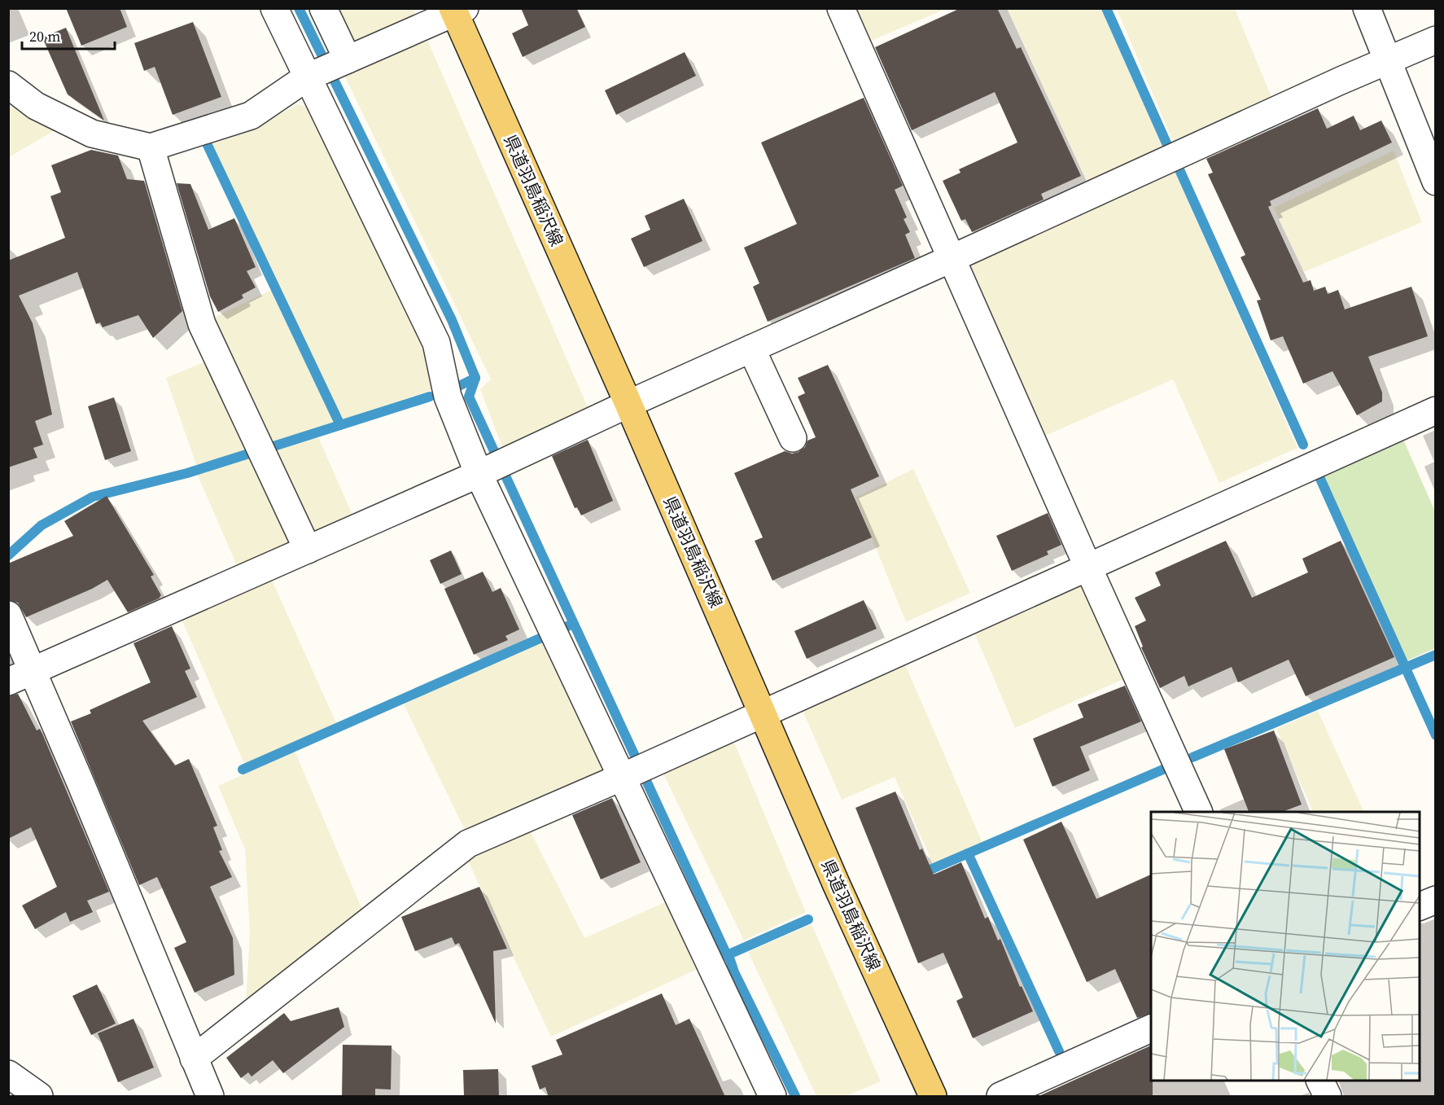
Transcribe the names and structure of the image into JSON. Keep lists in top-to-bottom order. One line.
{"streets":{"main road":["県道羽島稲沢線"]},"scale_bar":"20 m"}
